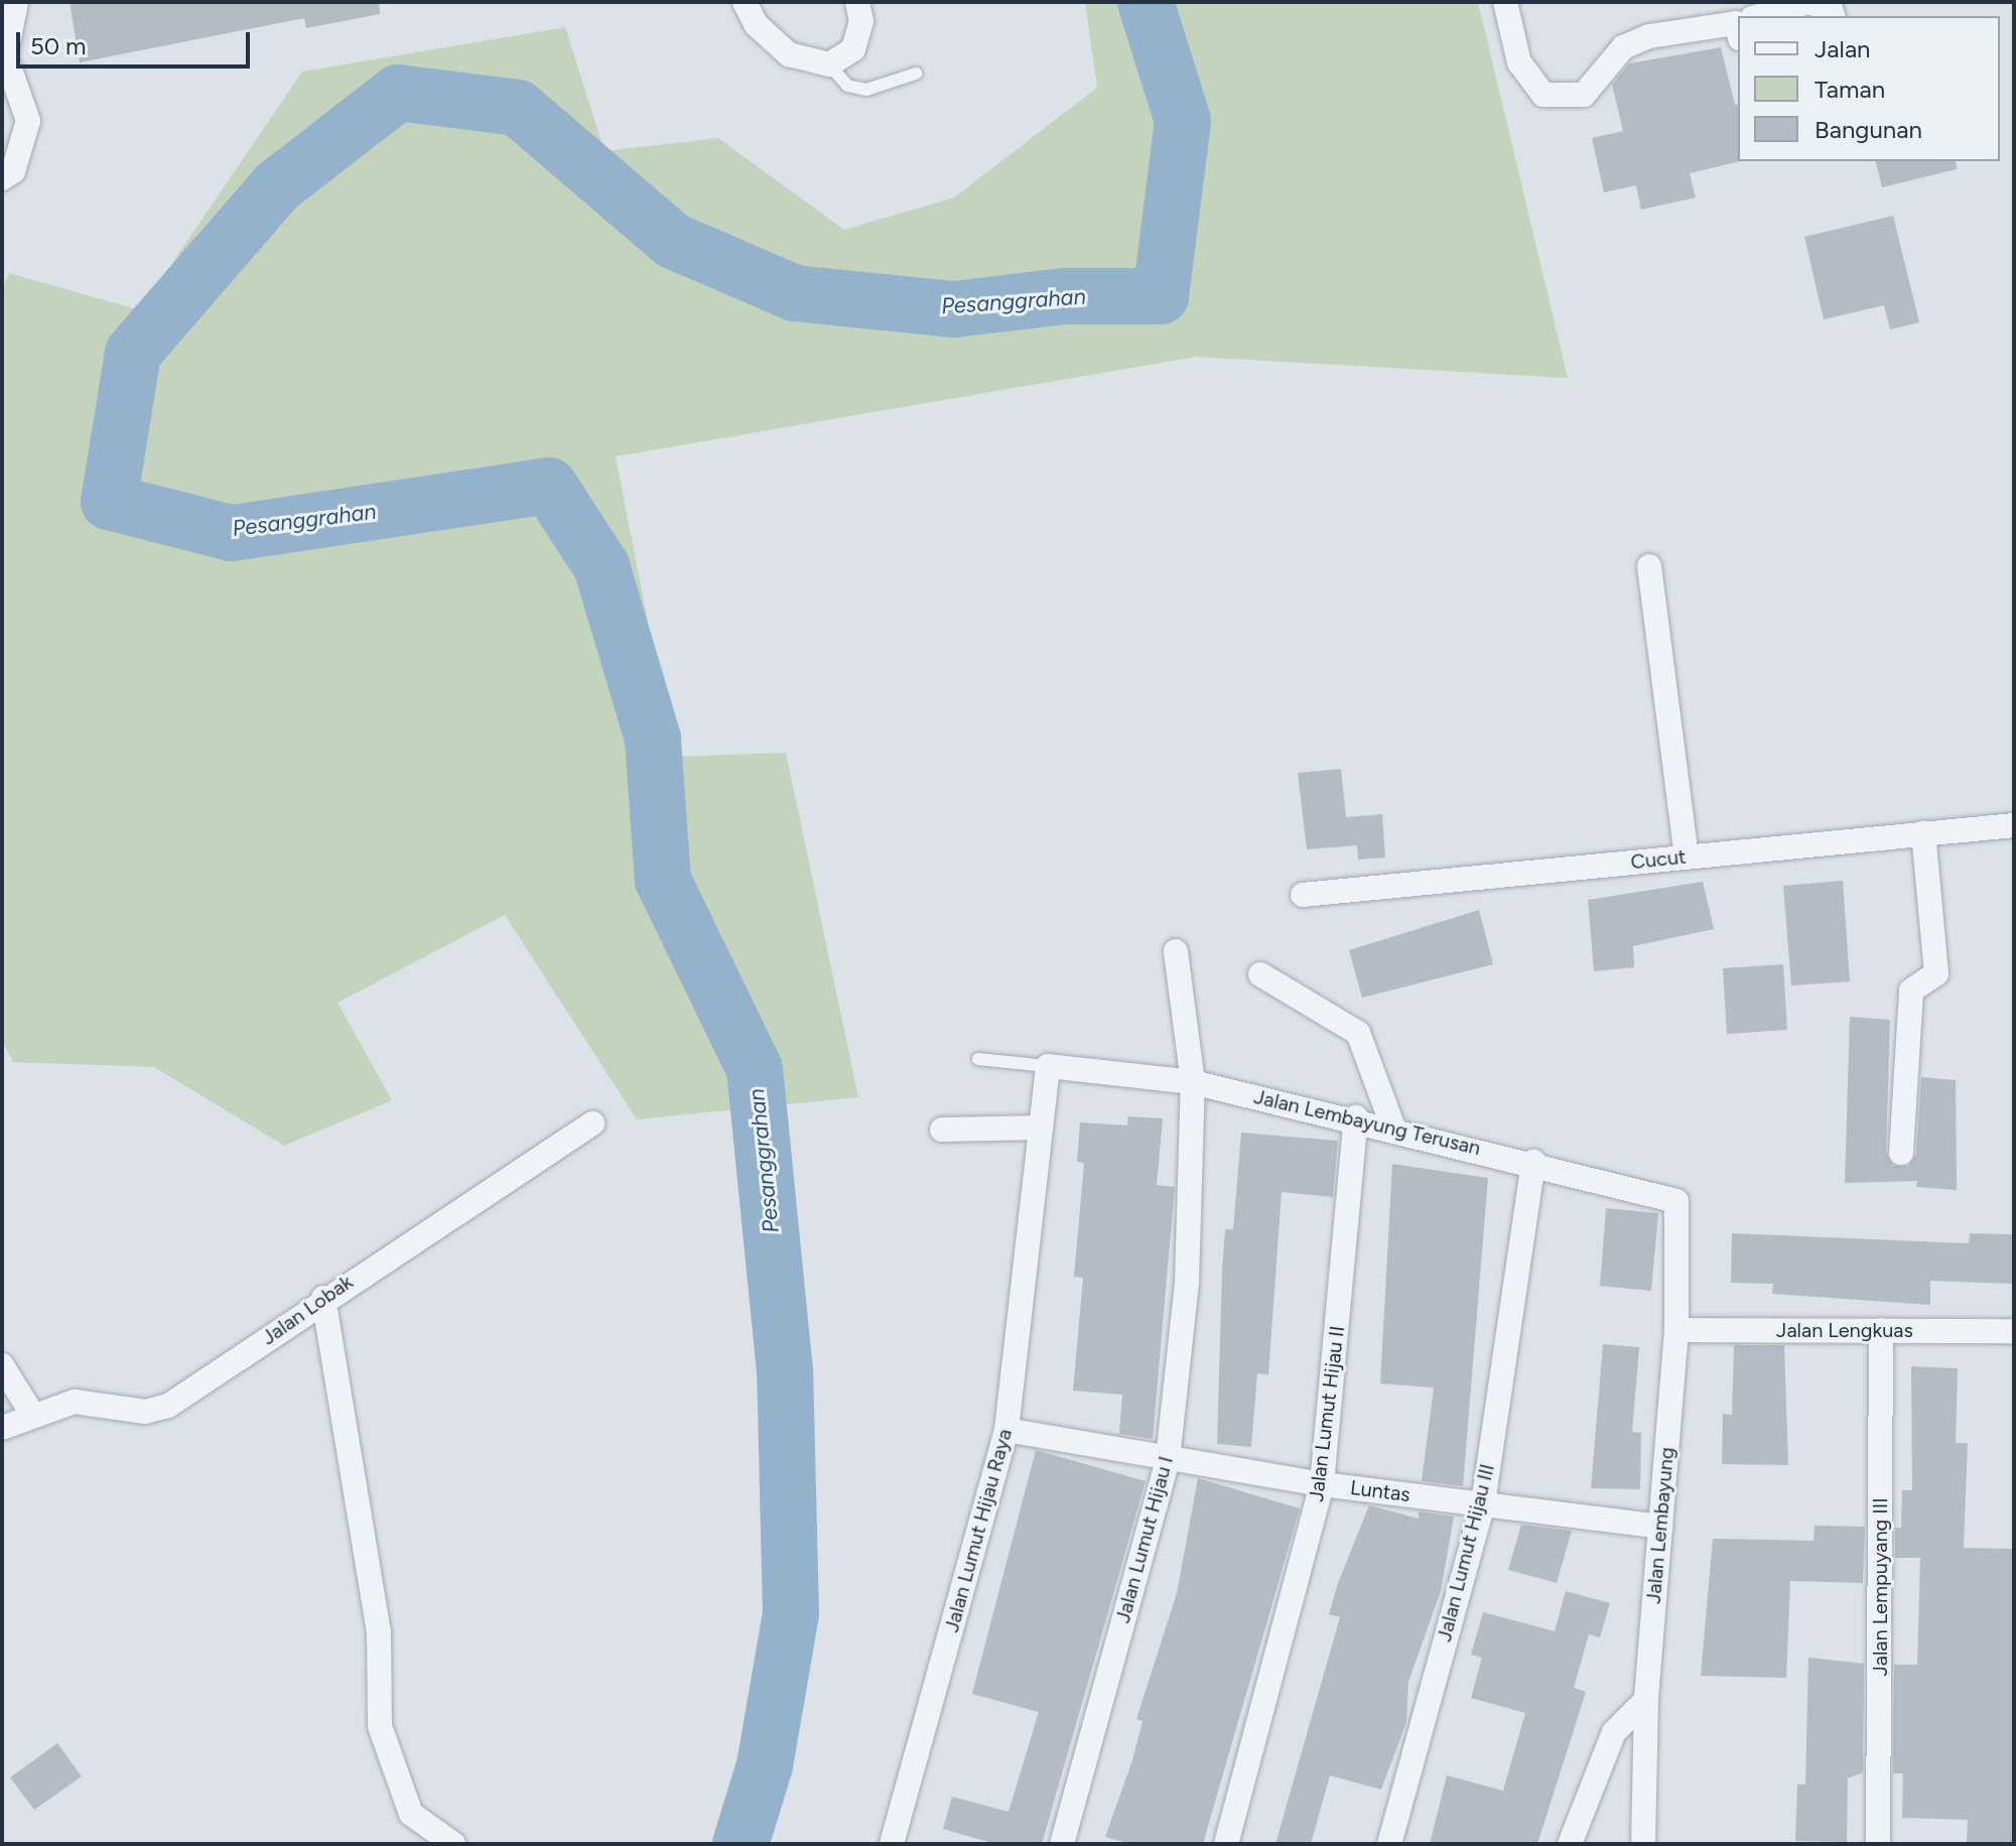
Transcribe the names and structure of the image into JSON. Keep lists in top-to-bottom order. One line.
{"streets":{"street":["Cucut","Jalan Lembayung Terusan","Jalan Lobak","Jalan Lengkuas","Jalan Lumut Hijau II","Luntas","Jalan Lembayung","Jalan Lumut Hijau Raya","Jalan Lumut Hijau I","Jalan Lumut Hijau III","Jalan Lempuyang III"]},"crossings":[["Jalan Lembayung Terusan","Jalan Lumut Hijau II"],["Jalan Lembayung Terusan","Jalan Lembayung"],["Jalan Lembayung Terusan","Jalan Lumut Hijau Raya"],["Jalan Lembayung Terusan","Jalan Lumut Hijau I"],["Jalan Lembayung Terusan","Jalan Lumut Hijau III"],["Jalan Lengkuas","Jalan Lembayung"],["Jalan Lengkuas","Jalan Lempuyang III"],["Jalan Lumut Hijau II","Luntas"],["Luntas","Jalan Lembayung"],["Luntas","Jalan Lumut Hijau Raya"],["Luntas","Jalan Lumut Hijau I"],["Luntas","Jalan Lumut Hijau III"]],"water":["Pesanggrahan"],"legend":["Jalan","Taman","Bangunan"],"scale_bar":"50 m"}
